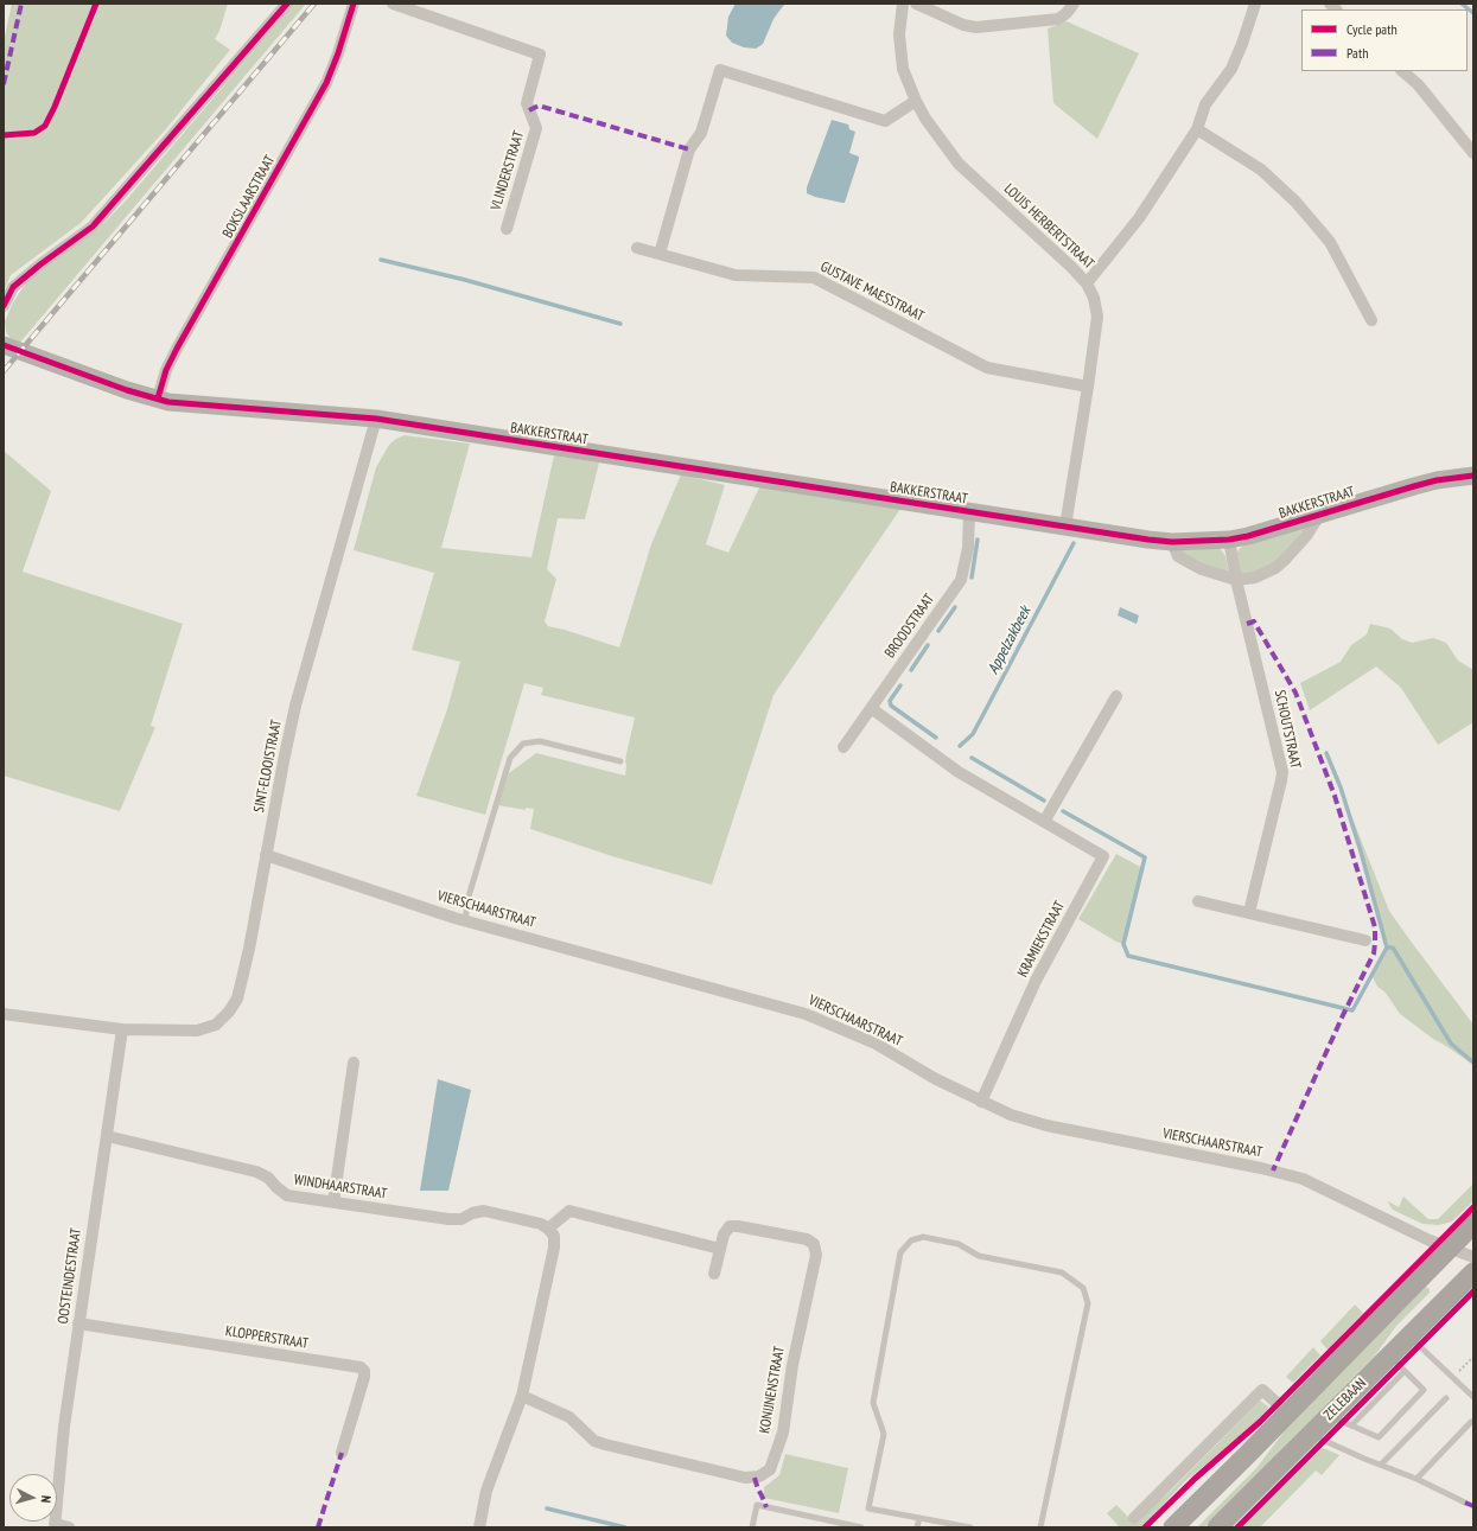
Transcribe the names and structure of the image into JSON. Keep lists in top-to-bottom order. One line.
{"streets":{"main road":["ZELEBAAN"],"street":["VLINDERSTRAAT","BOKSLAARSTRAAT","LOUIS HERBERTSTRAAT","GUSTAVE MAESSTRAAT","BAKKERSTRAAT","BROODSTRAAT","SCHOUTSTRAAT","SINT-ELOOISTRAAT","VIERSCHAARSTRAAT","KRAMIEKSTRAAT","WINDHAARSTRAAT","OOSTEINDESTRAAT","KLOPPERSTRAAT","KONIJNENSTRAAT"]},"crossings":[["LOUIS HERBERTSTRAAT","GUSTAVE MAESSTRAAT"],["LOUIS HERBERTSTRAAT","BAKKERSTRAAT"],["BAKKERSTRAAT","BROODSTRAAT"],["BAKKERSTRAAT","SCHOUTSTRAAT"],["BAKKERSTRAAT","SINT-ELOOISTRAAT"],["BROODSTRAAT","KRAMIEKSTRAAT"],["SINT-ELOOISTRAAT","VIERSCHAARSTRAAT"],["SINT-ELOOISTRAAT","OOSTEINDESTRAAT"],["VIERSCHAARSTRAAT","KRAMIEKSTRAAT"],["WINDHAARSTRAAT","OOSTEINDESTRAAT"],["OOSTEINDESTRAAT","KLOPPERSTRAAT"]],"water":["Appelzakbeek"],"legend":["Cycle path","Path"],"north":"right"}
